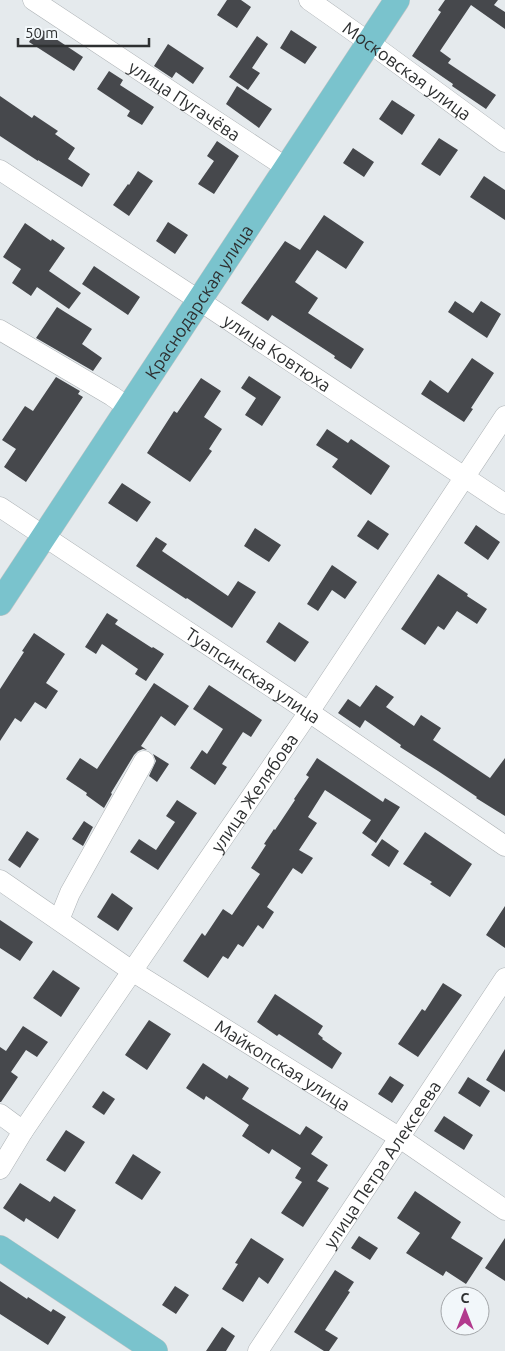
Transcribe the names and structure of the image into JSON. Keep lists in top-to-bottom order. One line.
{"streets":{"main road":["Краснодарская улица"],"street":["Московская улица","улица Пугачёва","улица Ковтюха","Туапсинская улица","улица Желябова","Майкопская улица","улица Петра Алексеева"]},"crossings":[["Московская улица","Краснодарская улица"],["улица Пугачёва","Краснодарская улица"],["Краснодарская улица","улица Ковтюха"],["Краснодарская улица","Туапсинская улица"],["улица Ковтюха","улица Желябова"],["Туапсинская улица","улица Желябова"],["улица Желябова","Майкопская улица"],["Майкопская улица","улица Петра Алексеева"]],"scale_bar":"50 m","north":"top"}
